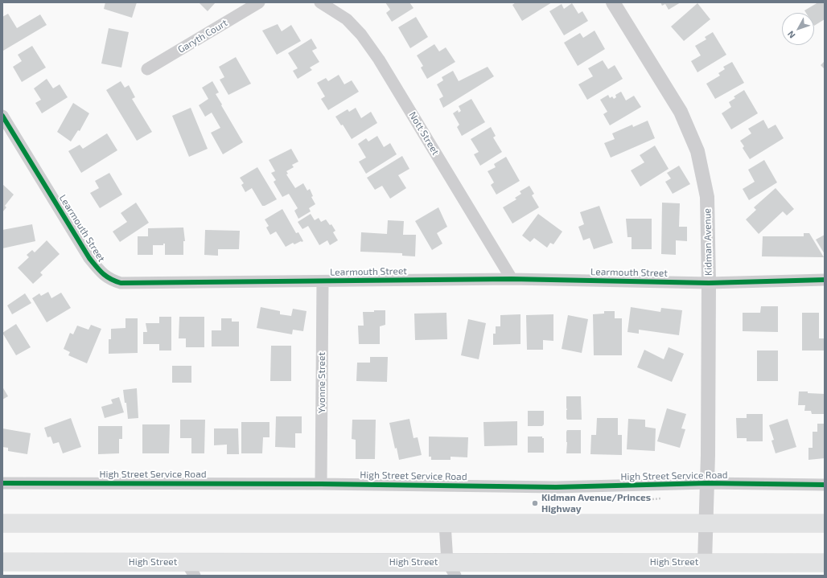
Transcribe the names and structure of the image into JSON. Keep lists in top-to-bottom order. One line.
{"streets":{"highway":["High Street"],"street":["Garyth Court","Nott Street","Learmouth Street","Kidman Avenue","Yvonne Street","High Street Service Road"]},"crossings":[["Nott Street","Learmouth Street"],["Learmouth Street","Kidman Avenue"],["Learmouth Street","Yvonne Street"],["Kidman Avenue","High Street Service Road"],["Kidman Avenue","High Street"],["Yvonne Street","High Street Service Road"]],"places":["Kidman Avenue/Princes Highway"],"north":"bottom left"}
